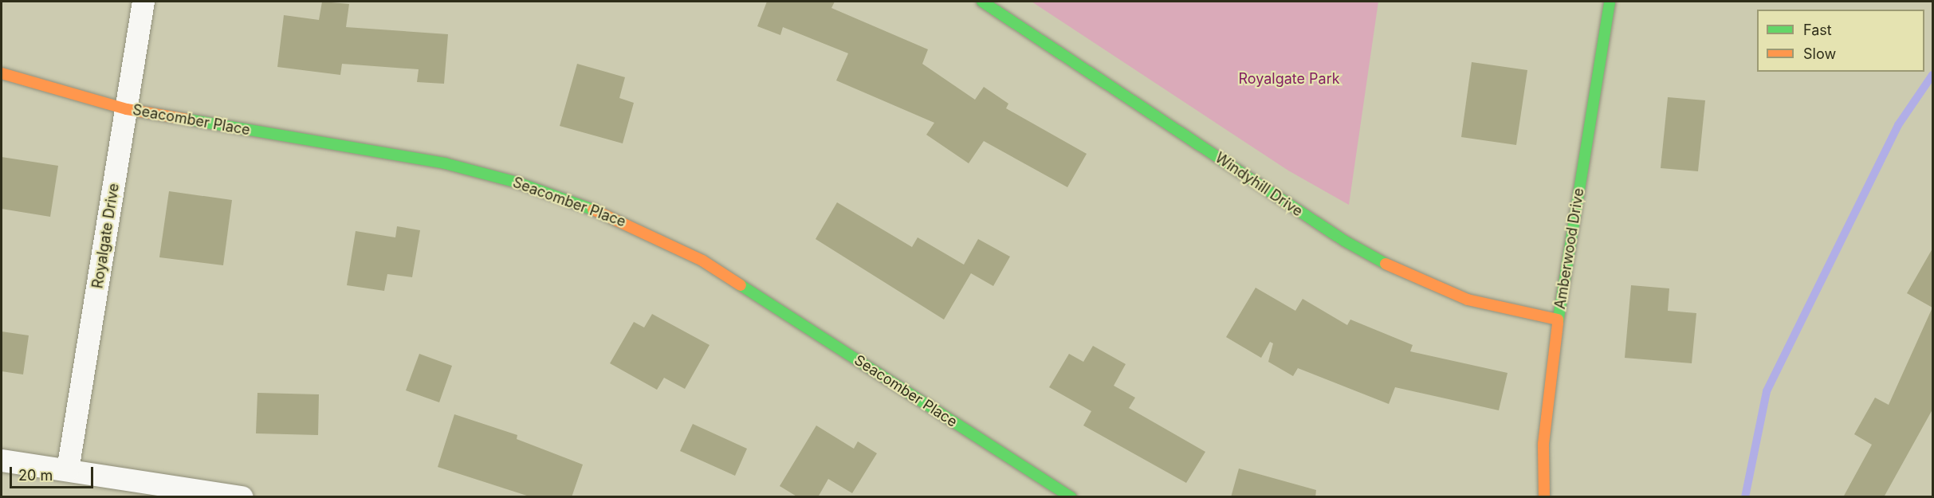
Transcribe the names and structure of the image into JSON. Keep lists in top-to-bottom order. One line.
{"streets":{"street":["Seacomber Place","Windyhill Drive","Royalgate Drive","Amberwood Drive"]},"crossings":[["Seacomber Place","Royalgate Drive"],["Windyhill Drive","Amberwood Drive"]],"parks":["Royalgate Park"],"legend":["Fast","Slow"],"scale_bar":"20 m"}
